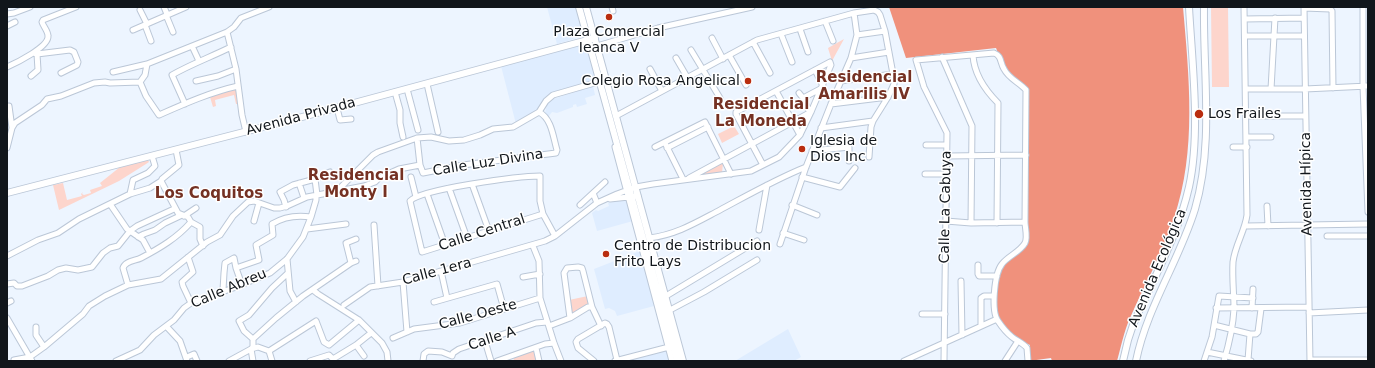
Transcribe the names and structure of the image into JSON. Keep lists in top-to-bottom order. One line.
{"streets":{"main road":["Avenida Privada","Avenida Ecológica"],"street":["Calle Luz Divina","Avenida Hípica","Calle La Cabuya","Calle Central","Calle 1era","Calle Abreu","Calle Oeste","Calle A"]},"districts":["Residencial Amarilis IV","Residencial La Moneda","Residencial Monty I","Los Coquitos"],"places":["Plaza Comercial Ieanca V","Colegio Rosa Angelical","Los Frailes","Iglesia de Dios Inc","Centro de Distribucion Frito Lays"]}
